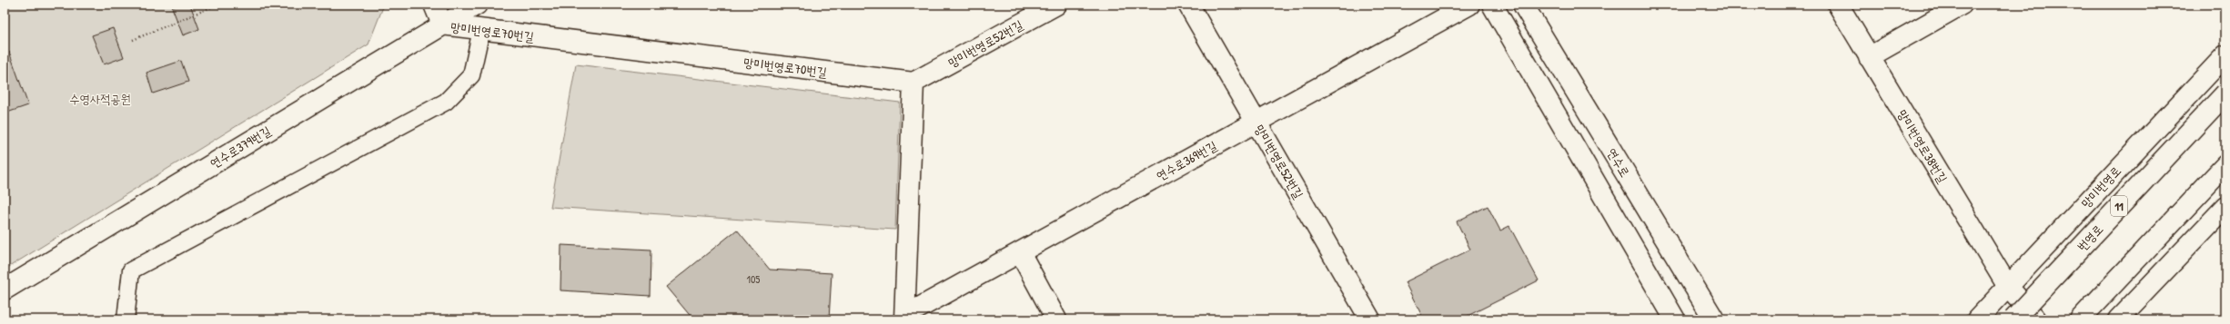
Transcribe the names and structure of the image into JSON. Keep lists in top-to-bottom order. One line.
{"streets":{"main road":["망미번영로70번길","망미번영로52번길","망미번영로38번길","연수로379번길","연수로369번길","연수로","망미번영로","11","번영로"]},"crossings":[["망미번영로70번길","망미번영로52번길"],["망미번영로70번길","연수로379번길"],["망미번영로52번길","연수로369번길"],["망미번영로38번길","망미번영로"]],"parks":["수영사적공원"],"house_numbers":["105"]}
